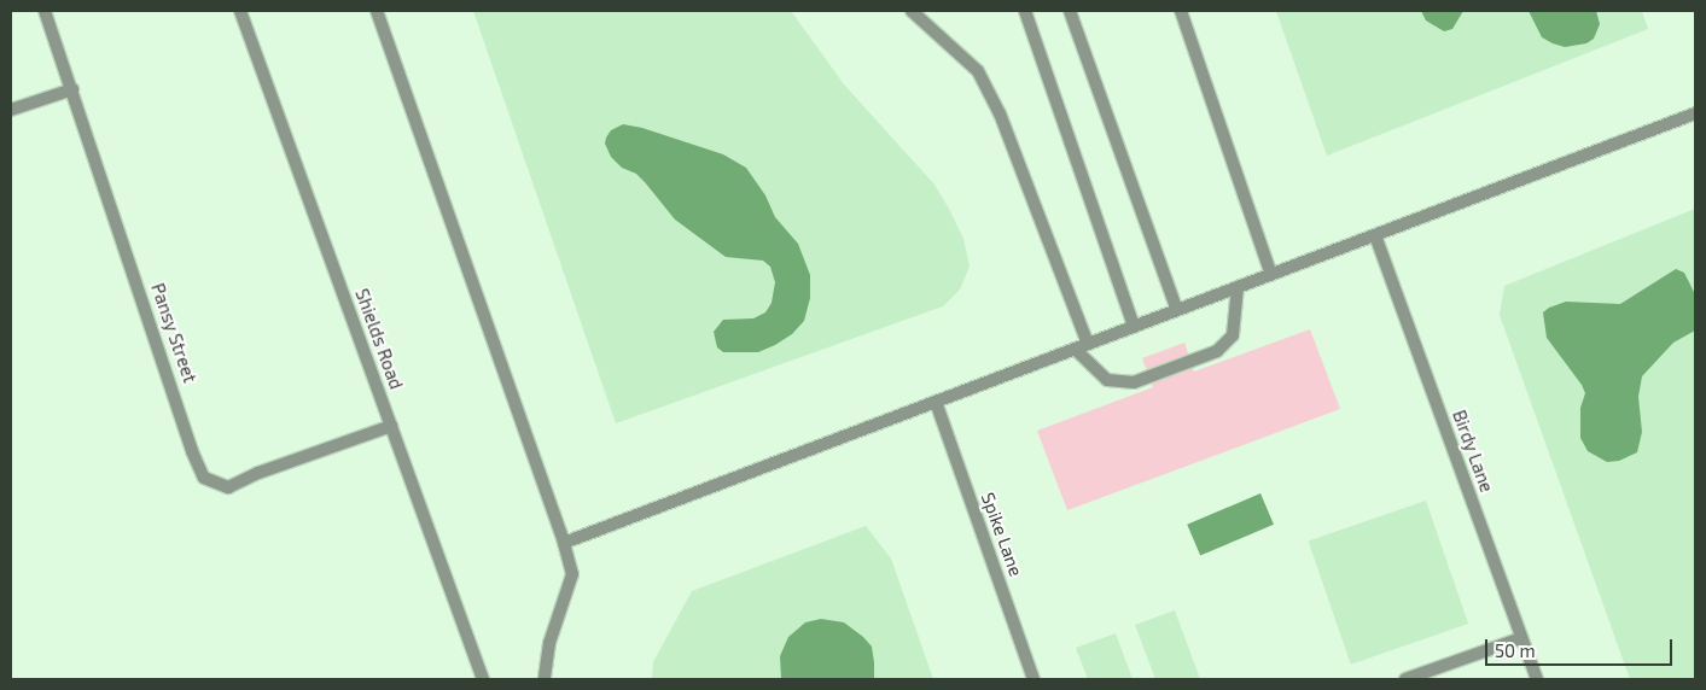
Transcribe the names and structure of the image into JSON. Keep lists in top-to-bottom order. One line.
{"streets":{"street":["Pansy Street","Shields Road","Birdy Lane","Spike Lane"]},"crossings":[["Pansy Street","Shields Road"]],"scale_bar":"50 m"}
